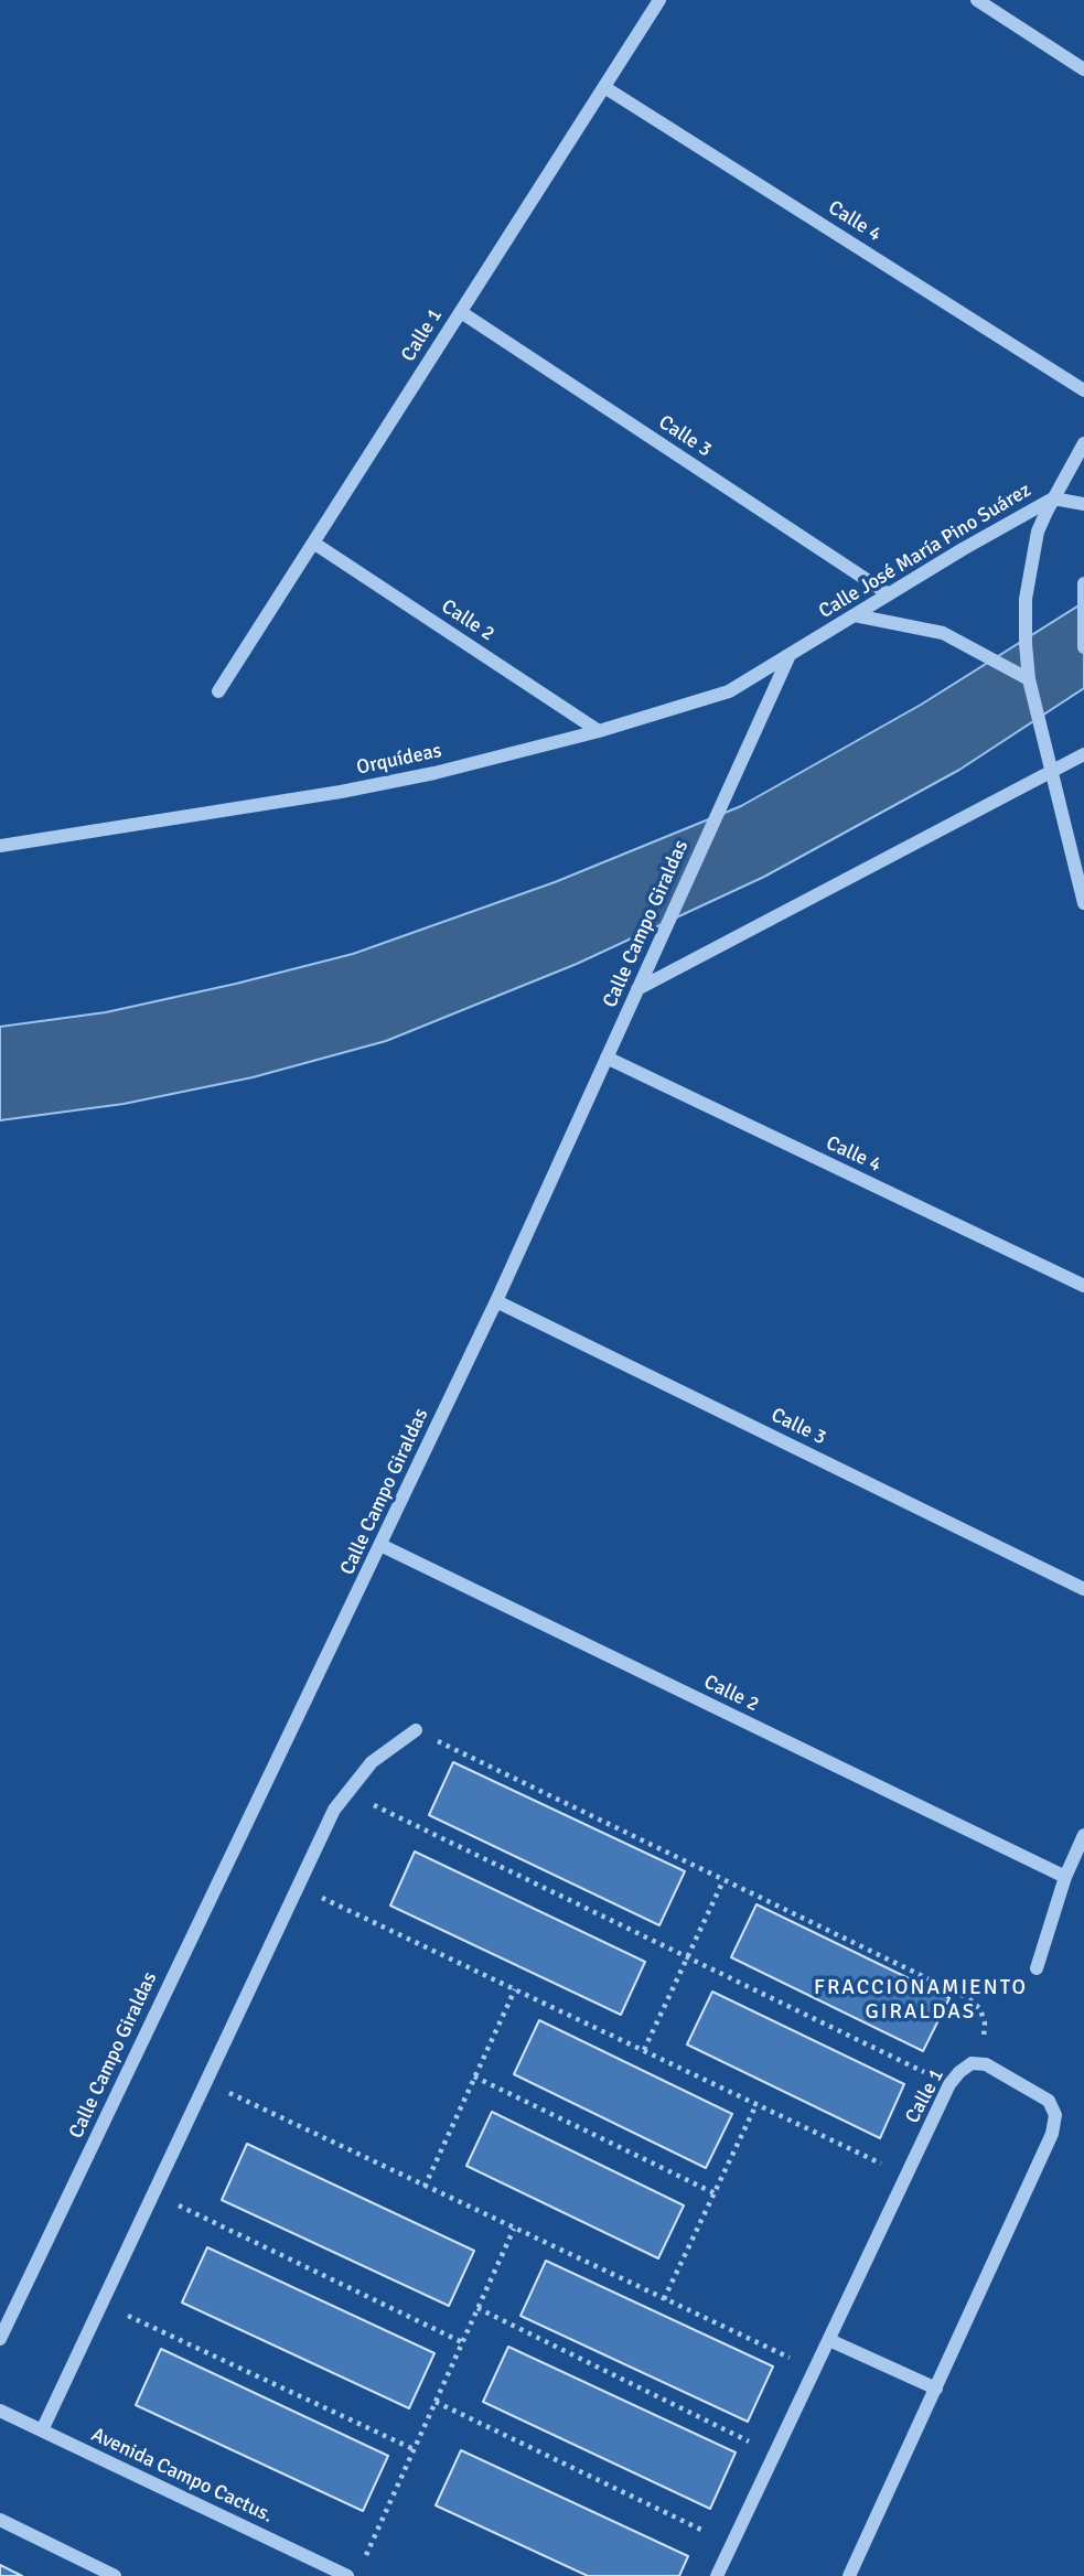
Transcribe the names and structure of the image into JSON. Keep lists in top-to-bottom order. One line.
{"streets":{"street":["Calle 4","Calle 1","Calle 3","Calle José María Pino Suárez","Calle 2","Orquídeas","Calle Campo Giraldas","Avenida Campo Cactus."]},"crossings":[["Calle 4","Calle 1"],["Calle 4","Calle Campo Giraldas"],["Calle 1","Calle 3"],["Calle 1","Calle 2"],["Calle 3","Calle José María Pino Suárez"],["Calle 3","Calle Campo Giraldas"],["Calle José María Pino Suárez","Orquídeas"],["Calle José María Pino Suárez","Calle Campo Giraldas"],["Calle 2","Orquídeas"],["Calle 2","Calle Campo Giraldas"],["Orquídeas","Calle Campo Giraldas"]],"districts":["FRACCIONAMIENTO GIRALDAS"]}
